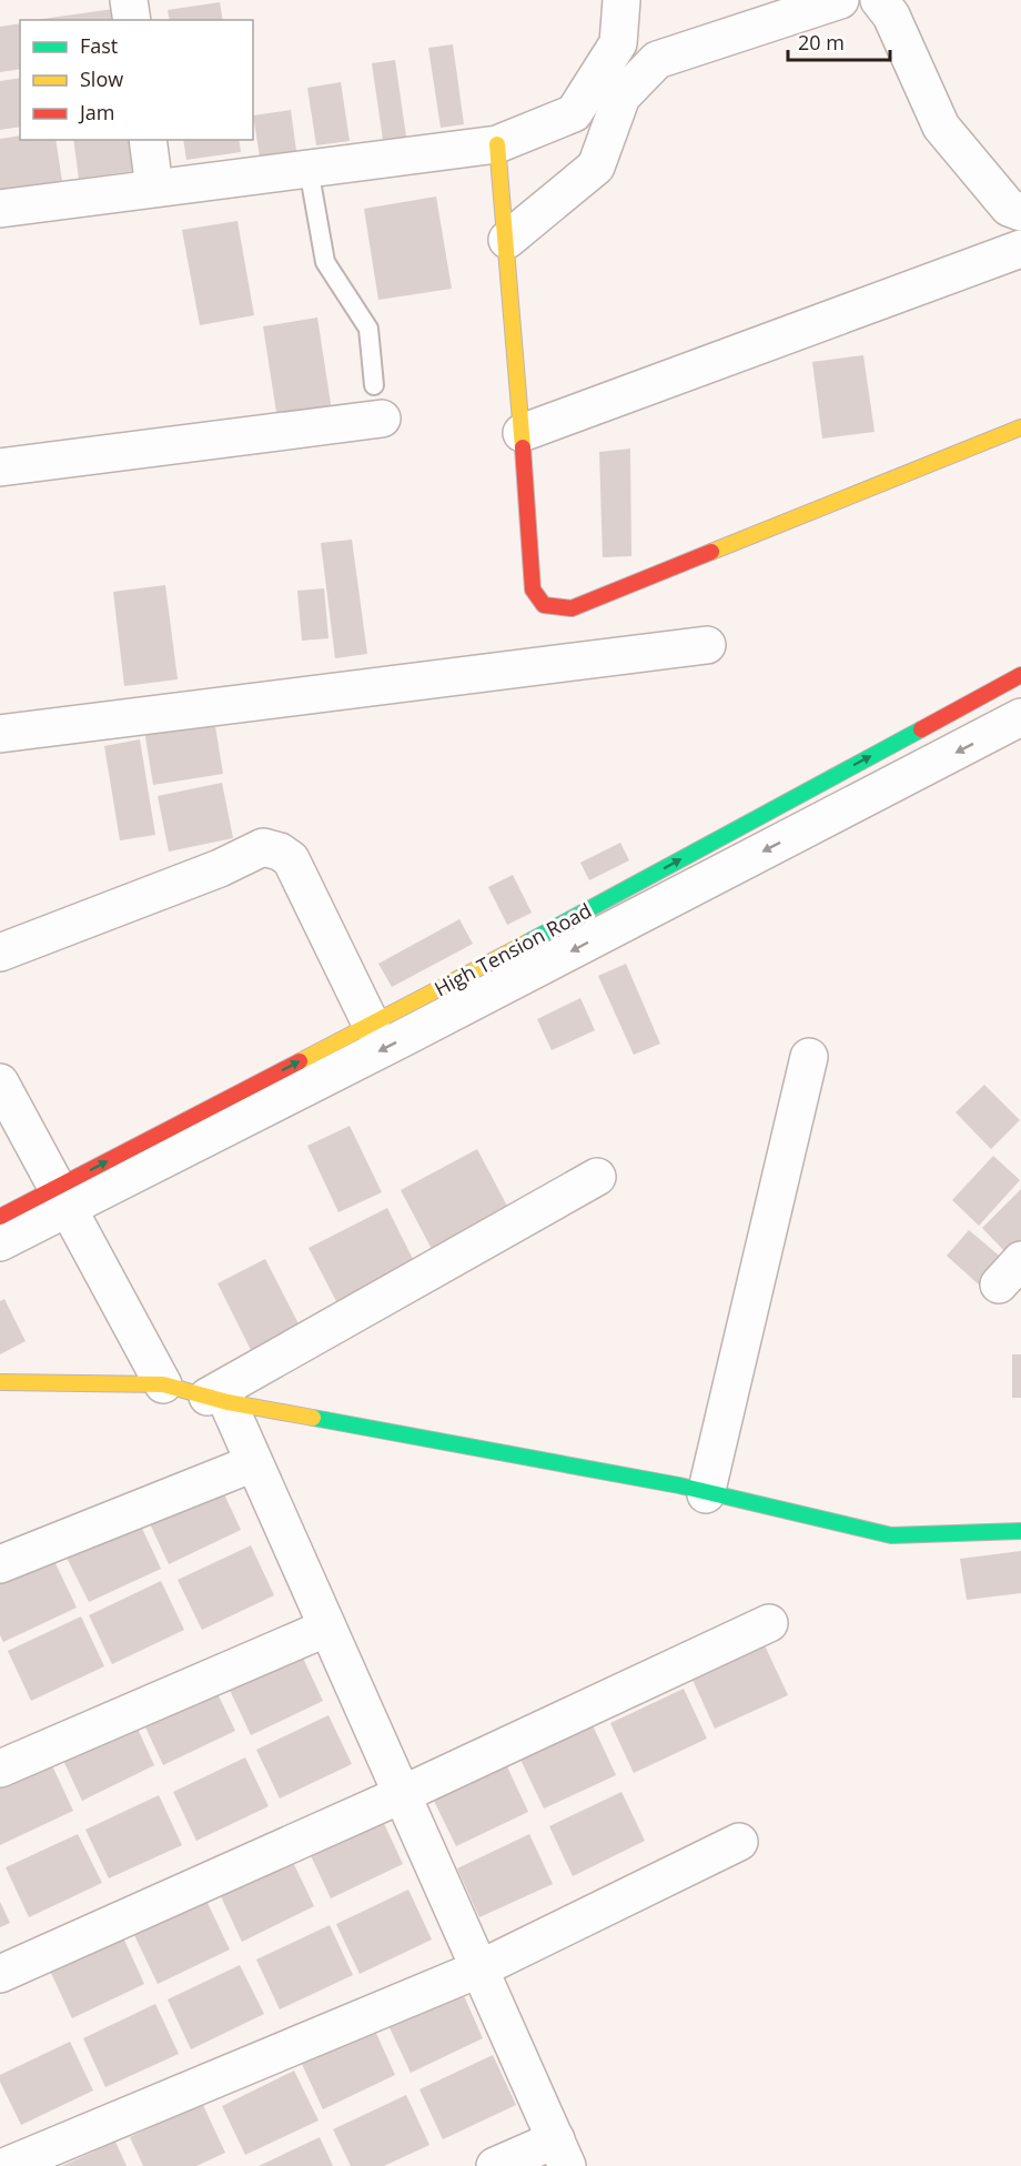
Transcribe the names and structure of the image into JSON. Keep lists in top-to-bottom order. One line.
{"streets":{"street":["High Tension Road"]},"legend":["Fast","Slow","Jam"],"scale_bar":"20 m"}
